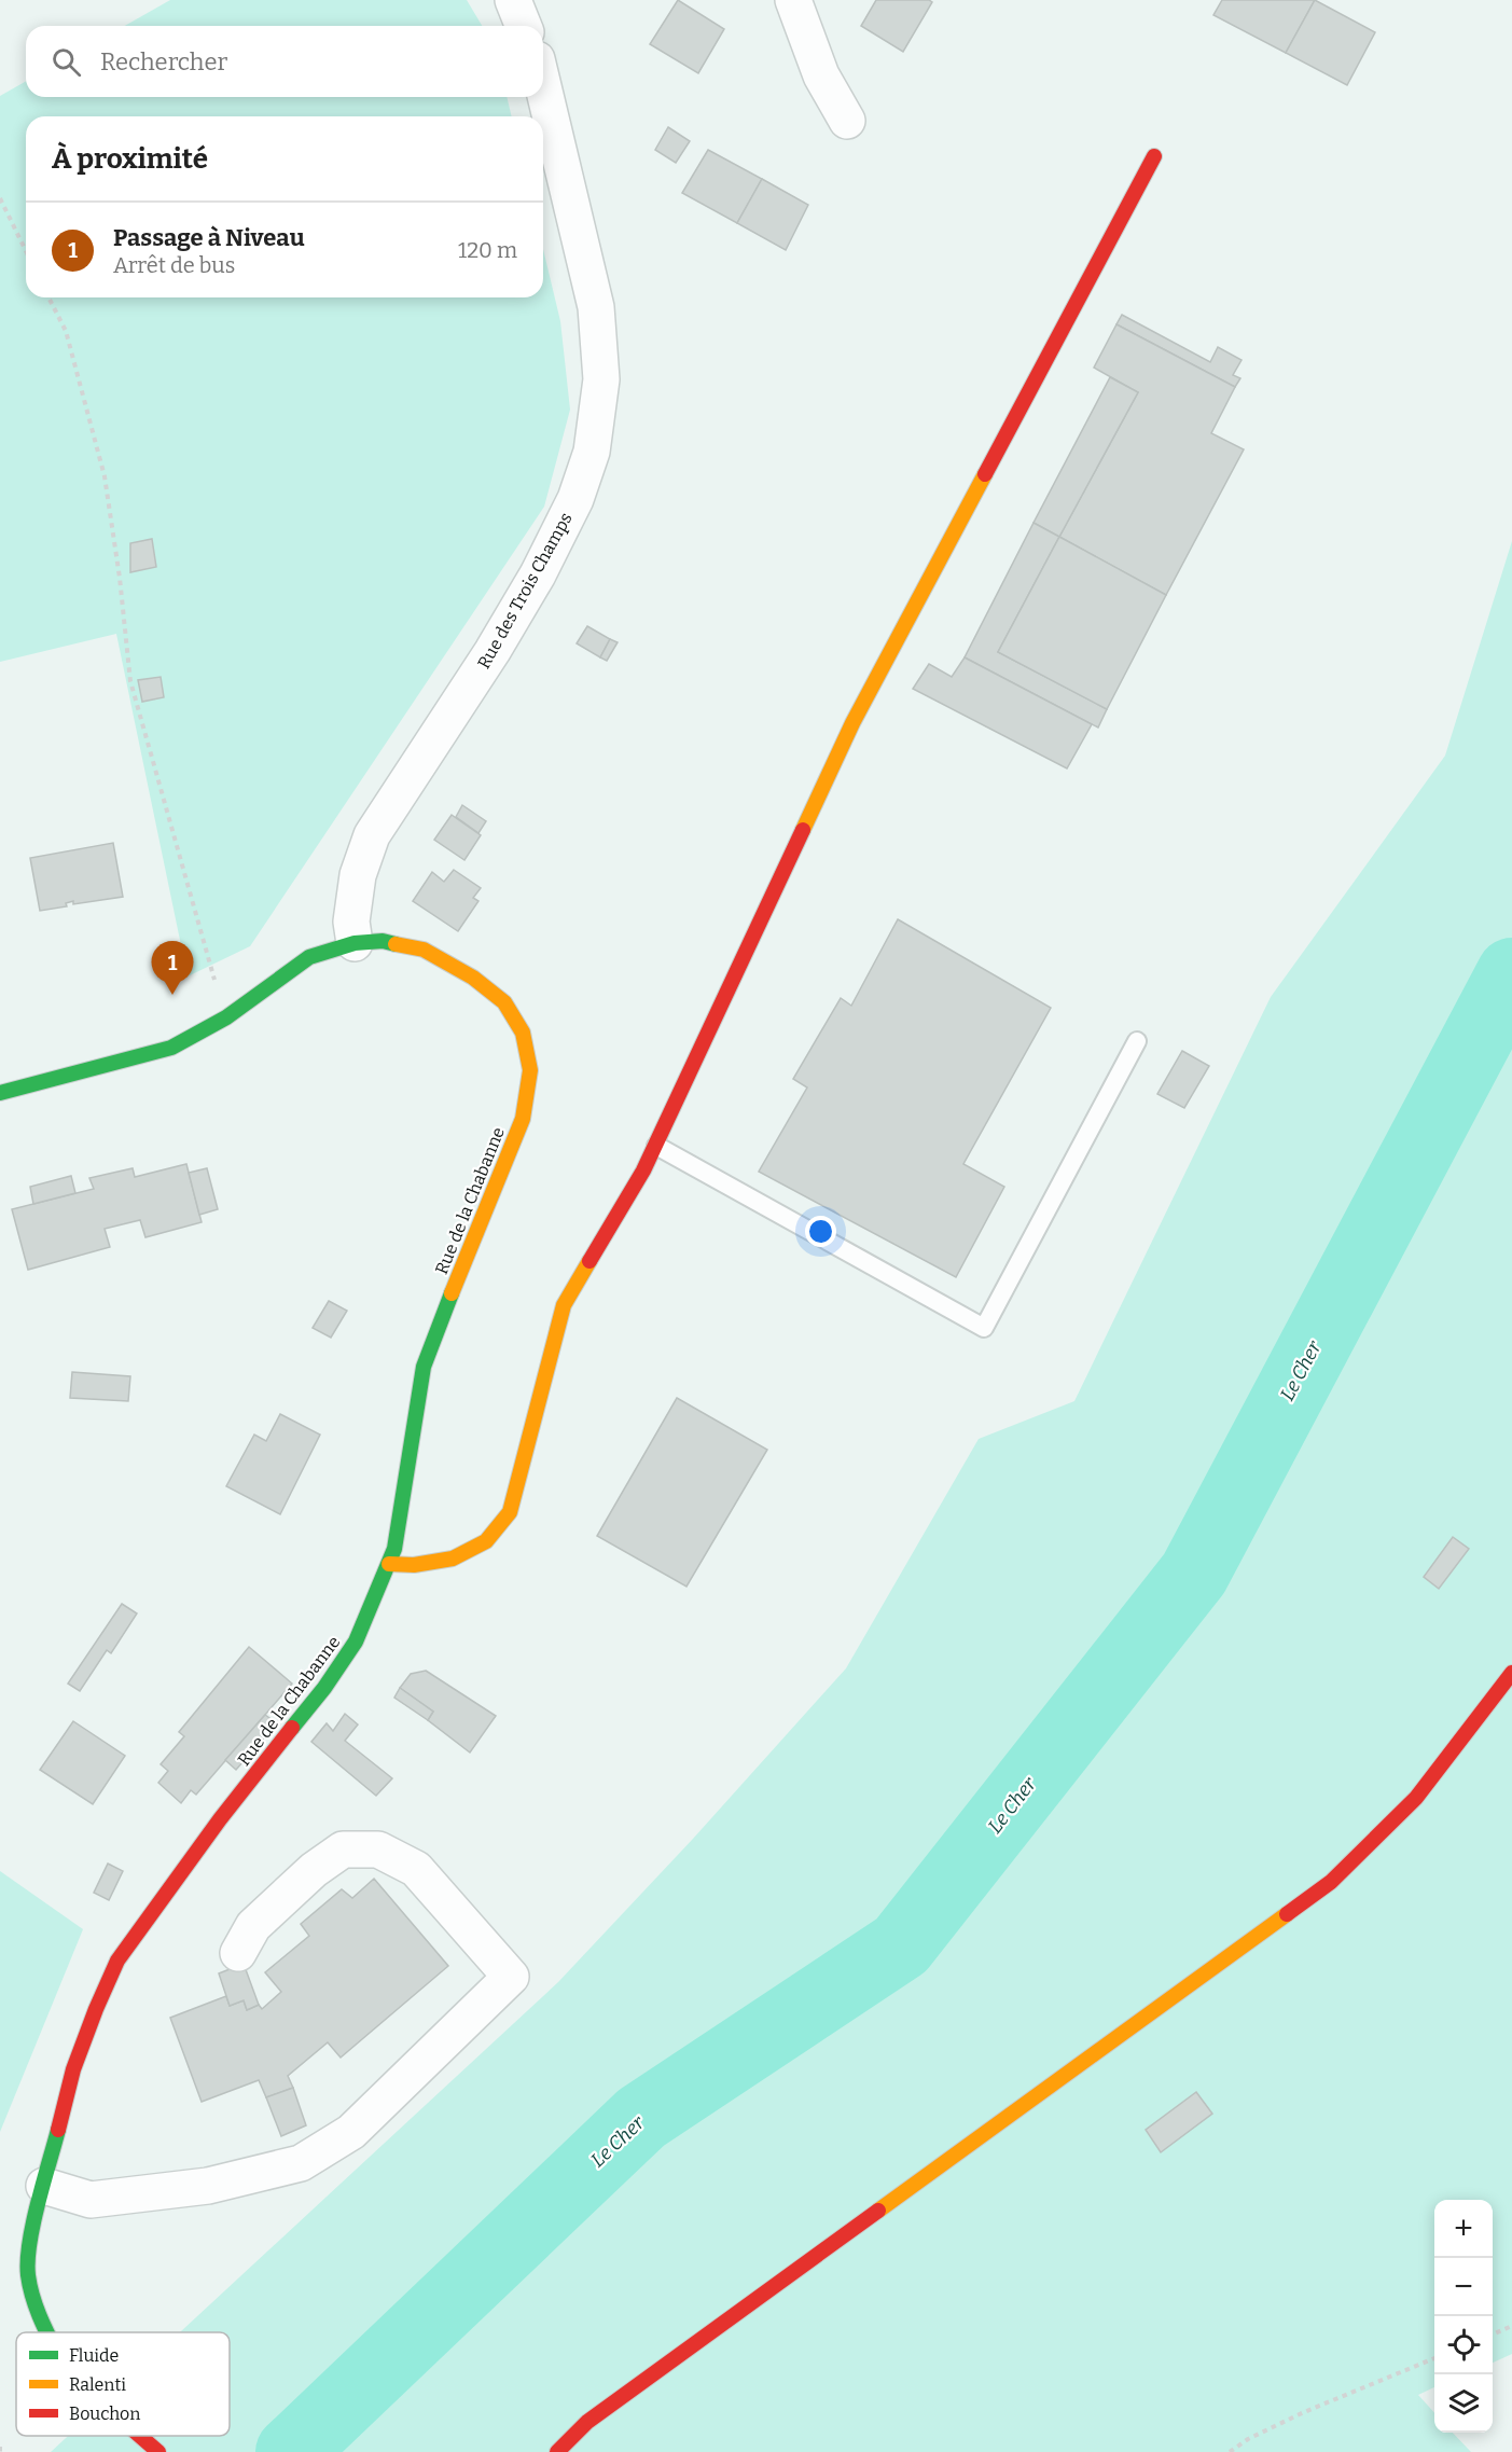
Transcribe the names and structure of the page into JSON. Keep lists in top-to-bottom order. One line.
{"streets":{"street":["Rue des Trois Champs","Rue de la Chabanne"]},"crossings":[["Rue des Trois Champs","Rue de la Chabanne"]],"water":["Le Cher"],"legend":["Fluide","Ralenti","Bouchon"],"page":{"search":"Rechercher","heading":"À proximité","list":[{"mark":"1","name":"Passage à Niveau","note":"Arrêt de bus","value":"120 m"}],"pins":"1","map_buttons":["+","−"]}}
